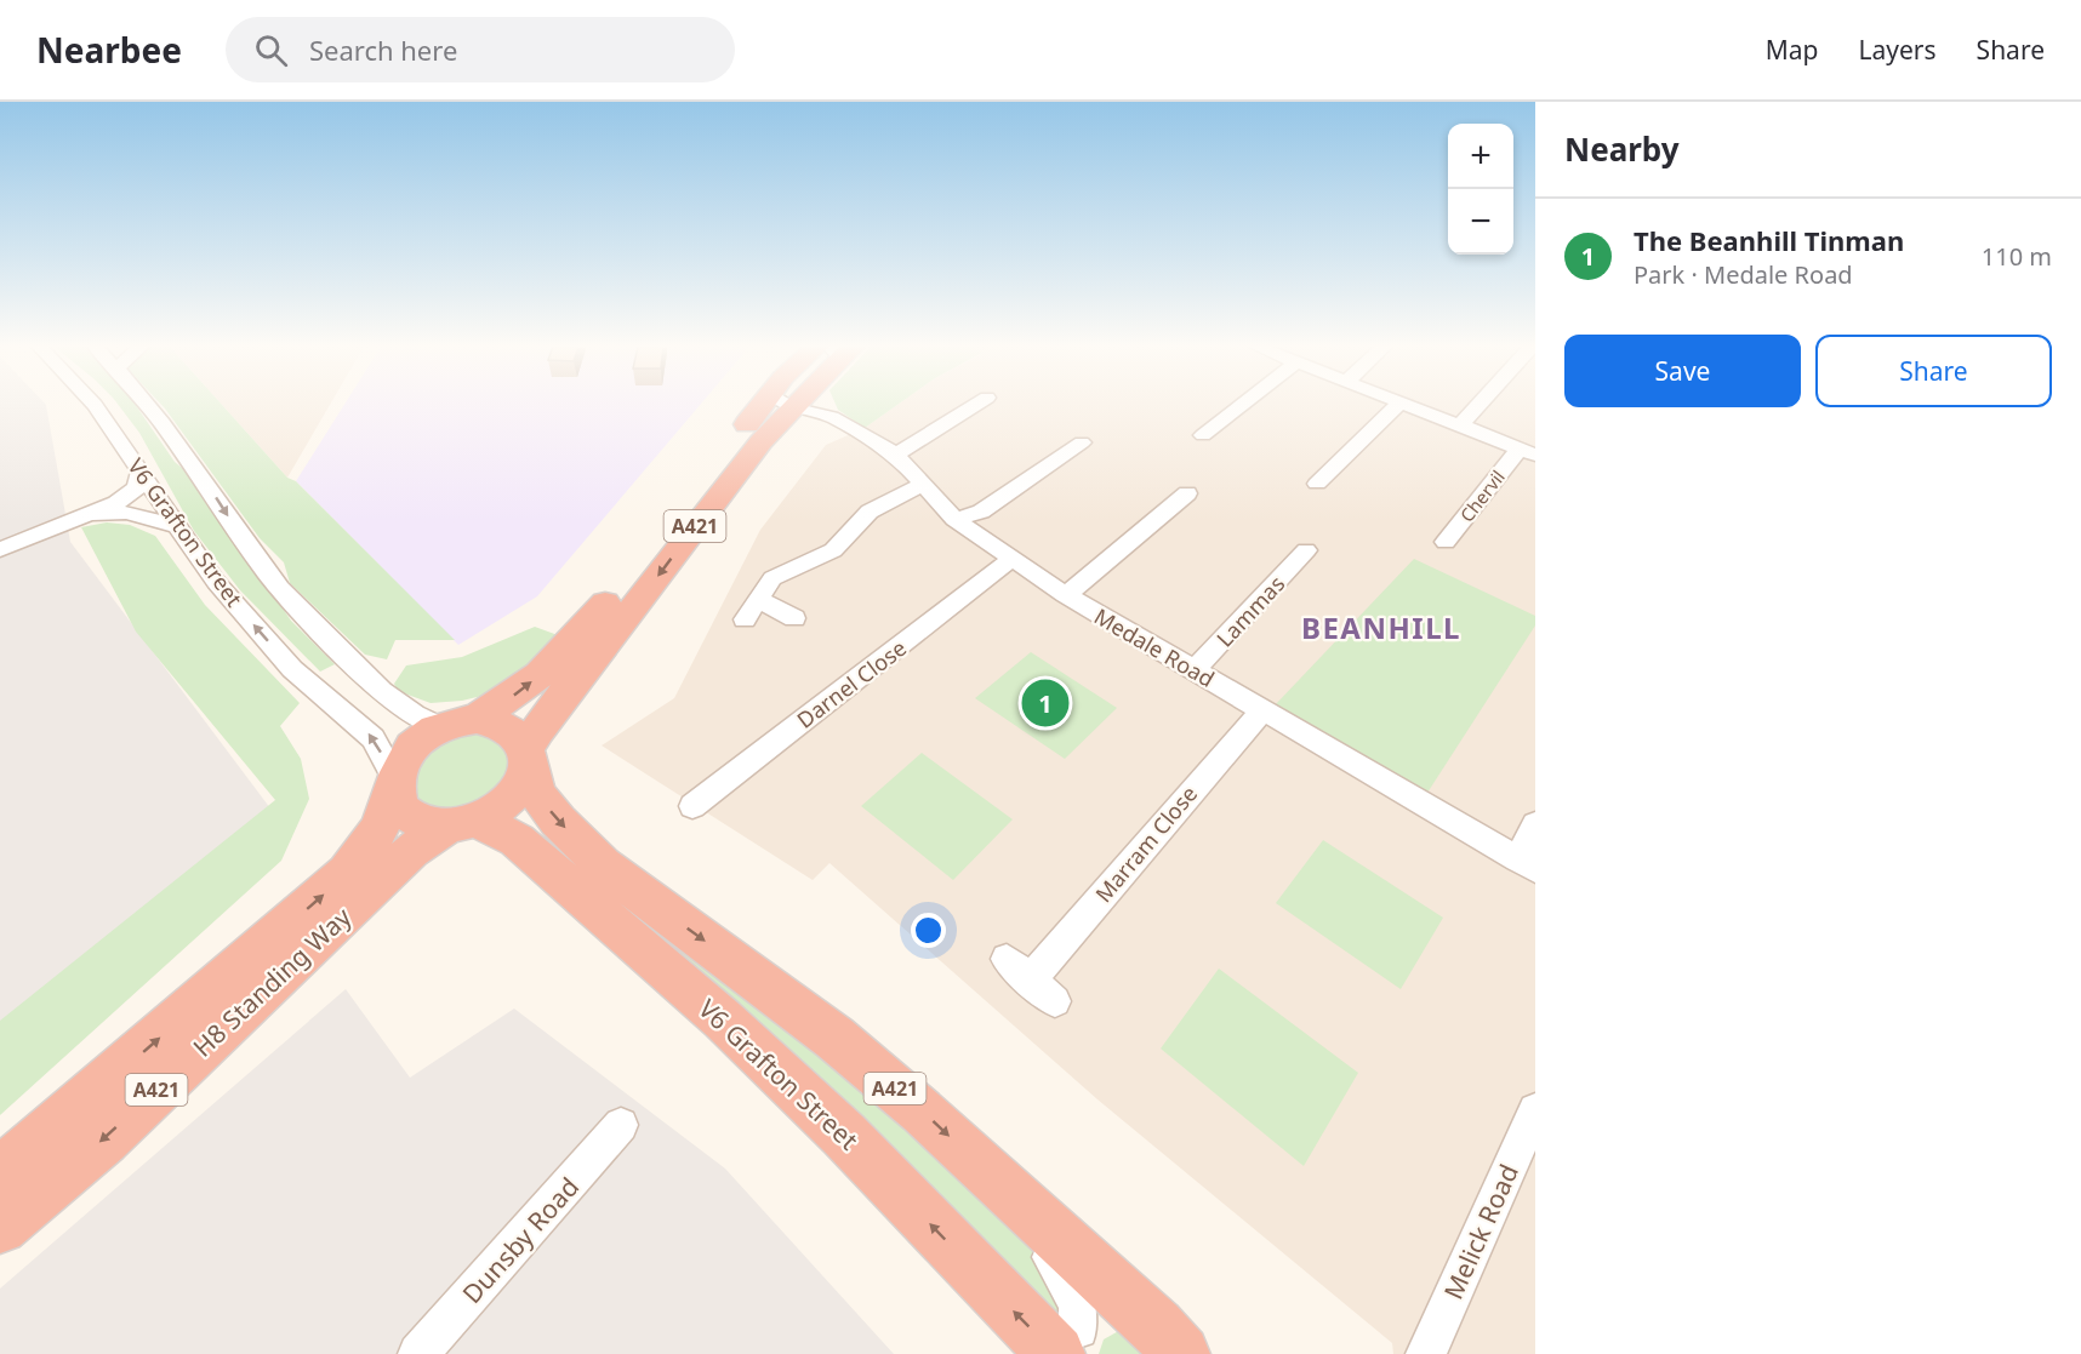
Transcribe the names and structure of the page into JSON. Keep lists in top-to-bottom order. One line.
{"streets":{"highway":["A421","V6 Grafton Street","H8 Standing Way"],"street":["Chervil","Lammas","Medale Road","Darnel Close","Marram Close","Melick Road","Dunsby Road"]},"crossings":[["A421","V6 Grafton Street"],["A421","H8 Standing Way"],["V6 Grafton Street","H8 Standing Way"],["Lammas","Medale Road"],["Medale Road","Darnel Close"],["Medale Road","Marram Close"]],"districts":["BEANHILL"],"page":{"header":"Nearbee","search":"Search here","nav":["Map","Layers","Share"],"heading":"Nearby","map_buttons":["+","−"],"list":[{"mark":"1","name":"The Beanhill Tinman","note":"Park · Medale Road","value":"110 m"}],"buttons":["Save","Share"],"pins":"1"}}
